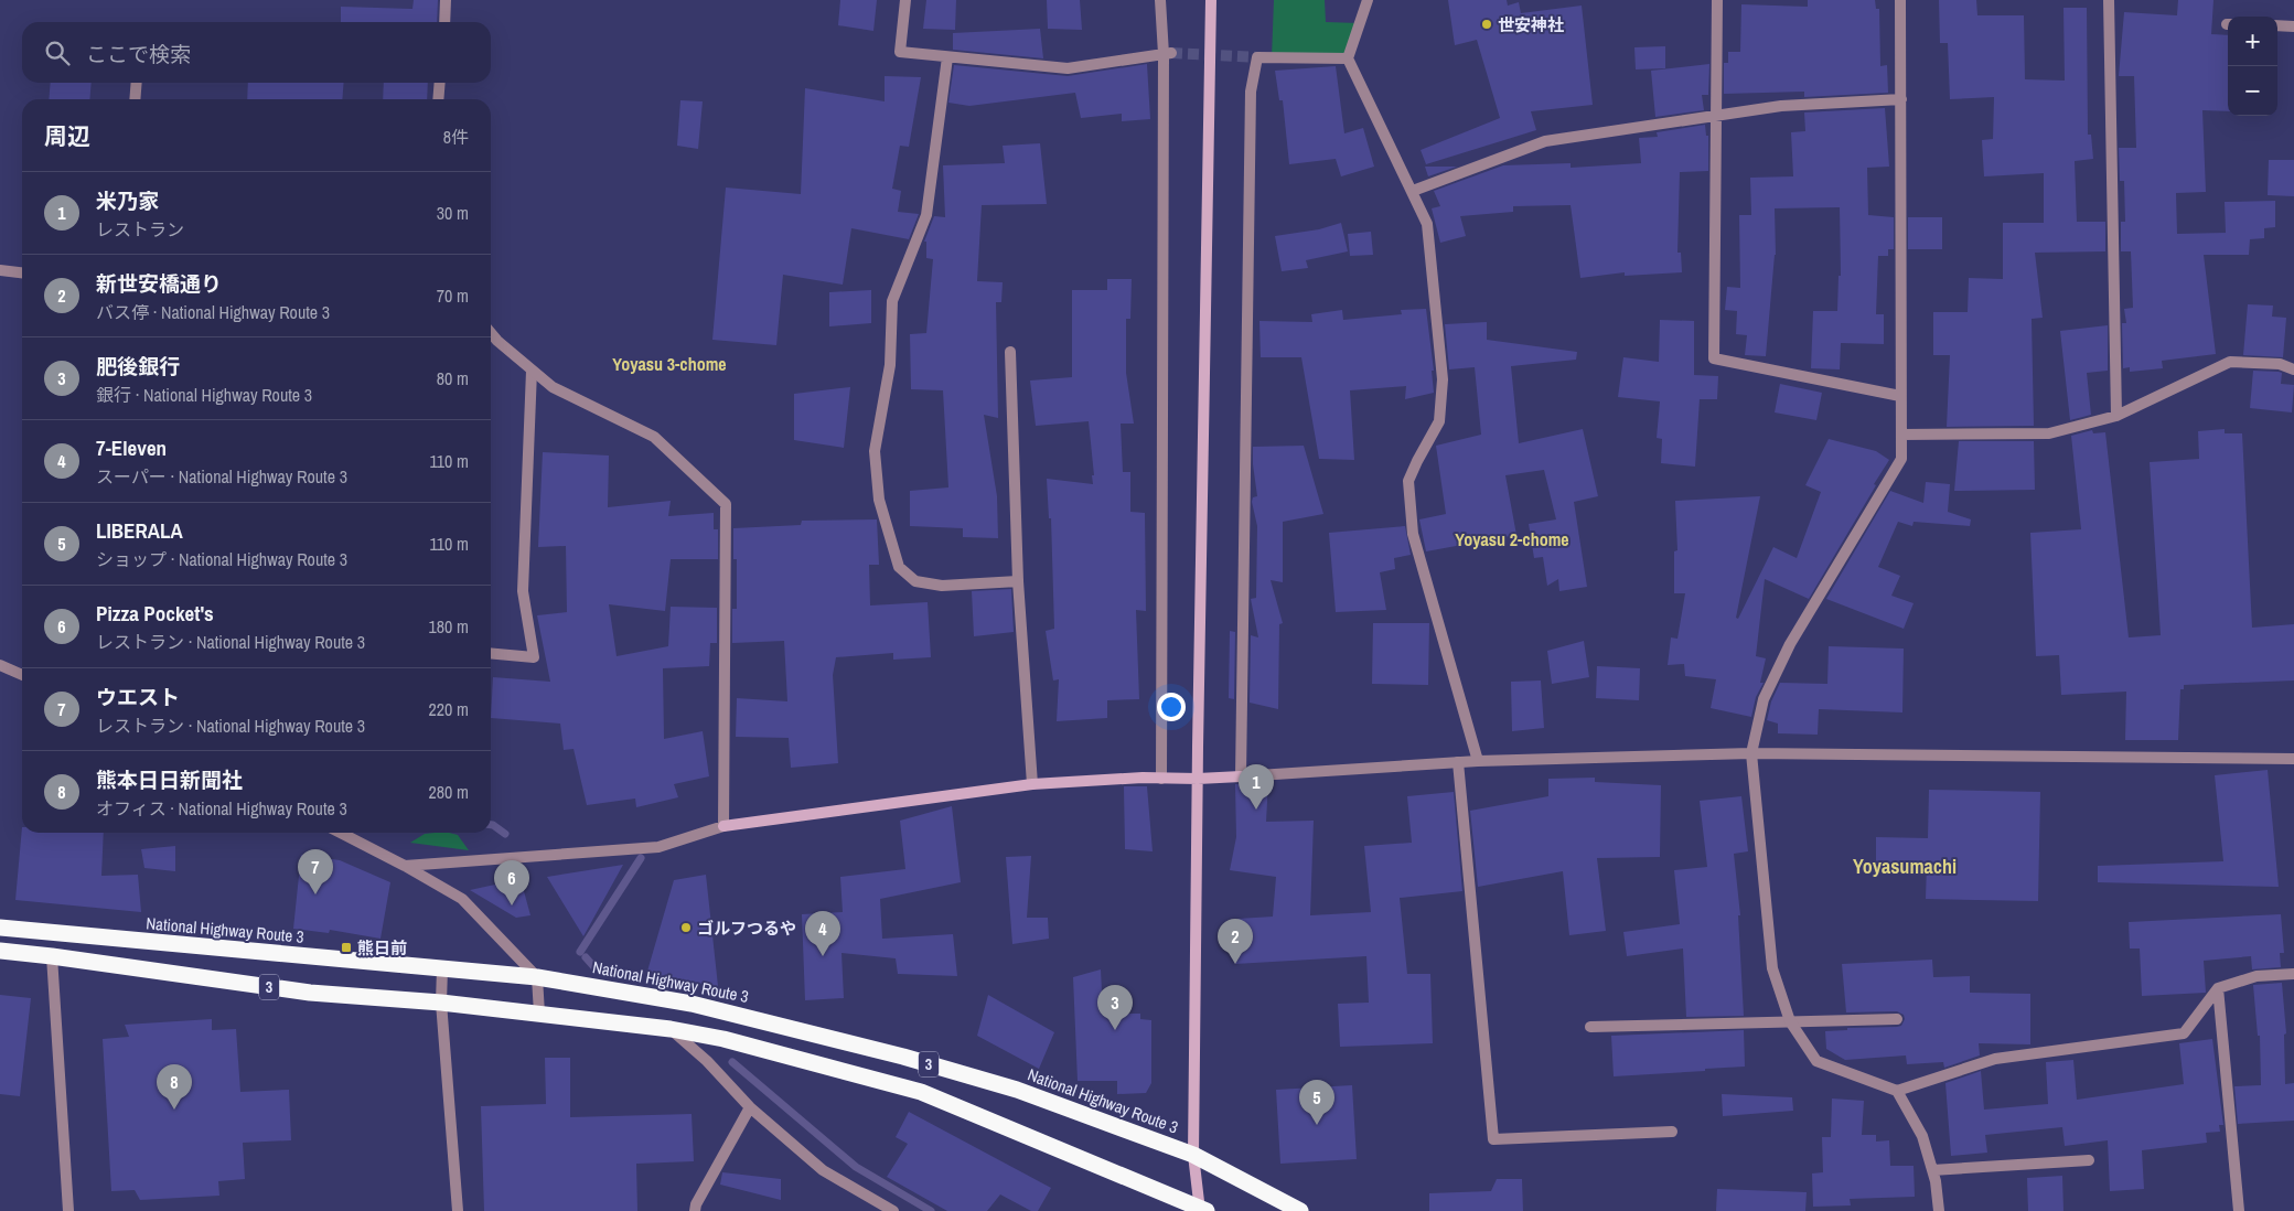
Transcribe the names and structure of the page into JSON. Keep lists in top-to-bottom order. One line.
{"streets":{"highway":["National Highway Route 3","3"]},"districts":["Yoyasu 3-chome","Yoyasu 2-chome","Yoyasumachi"],"places":{"other":["世安神社","ゴルフつるや"],"transit":["熊日前"]},"page":{"map_buttons":["+","−"],"search":"ここで検索","heading":["周辺","8件"],"list":[{"mark":"1","name":"米乃家","note":"レストラン","value":"30 m"},{"mark":"2","name":"新世安橋通り","note":"バス停 · National Highway Route 3","value":"70 m"},{"mark":"3","name":"肥後銀行","note":"銀行 · National Highway Route 3","value":"80 m"},{"mark":"4","name":"7-Eleven","note":"スーパー · National Highway Route 3","value":"110 m"},{"mark":"5","name":"LIBERALA","note":"ショップ · National Highway Route 3","value":"110 m"},{"mark":"6","name":"Pizza Pocket's","note":"レストラン · National Highway Route 3","value":"180 m"},{"mark":"7","name":"ウエスト","note":"レストラン · National Highway Route 3","value":"220 m"},{"mark":"8","name":"熊本日日新聞社","note":"オフィス · National Highway Route 3","value":"280 m"}],"pins":["1","7","6","4","2","3","8","5"]}}
